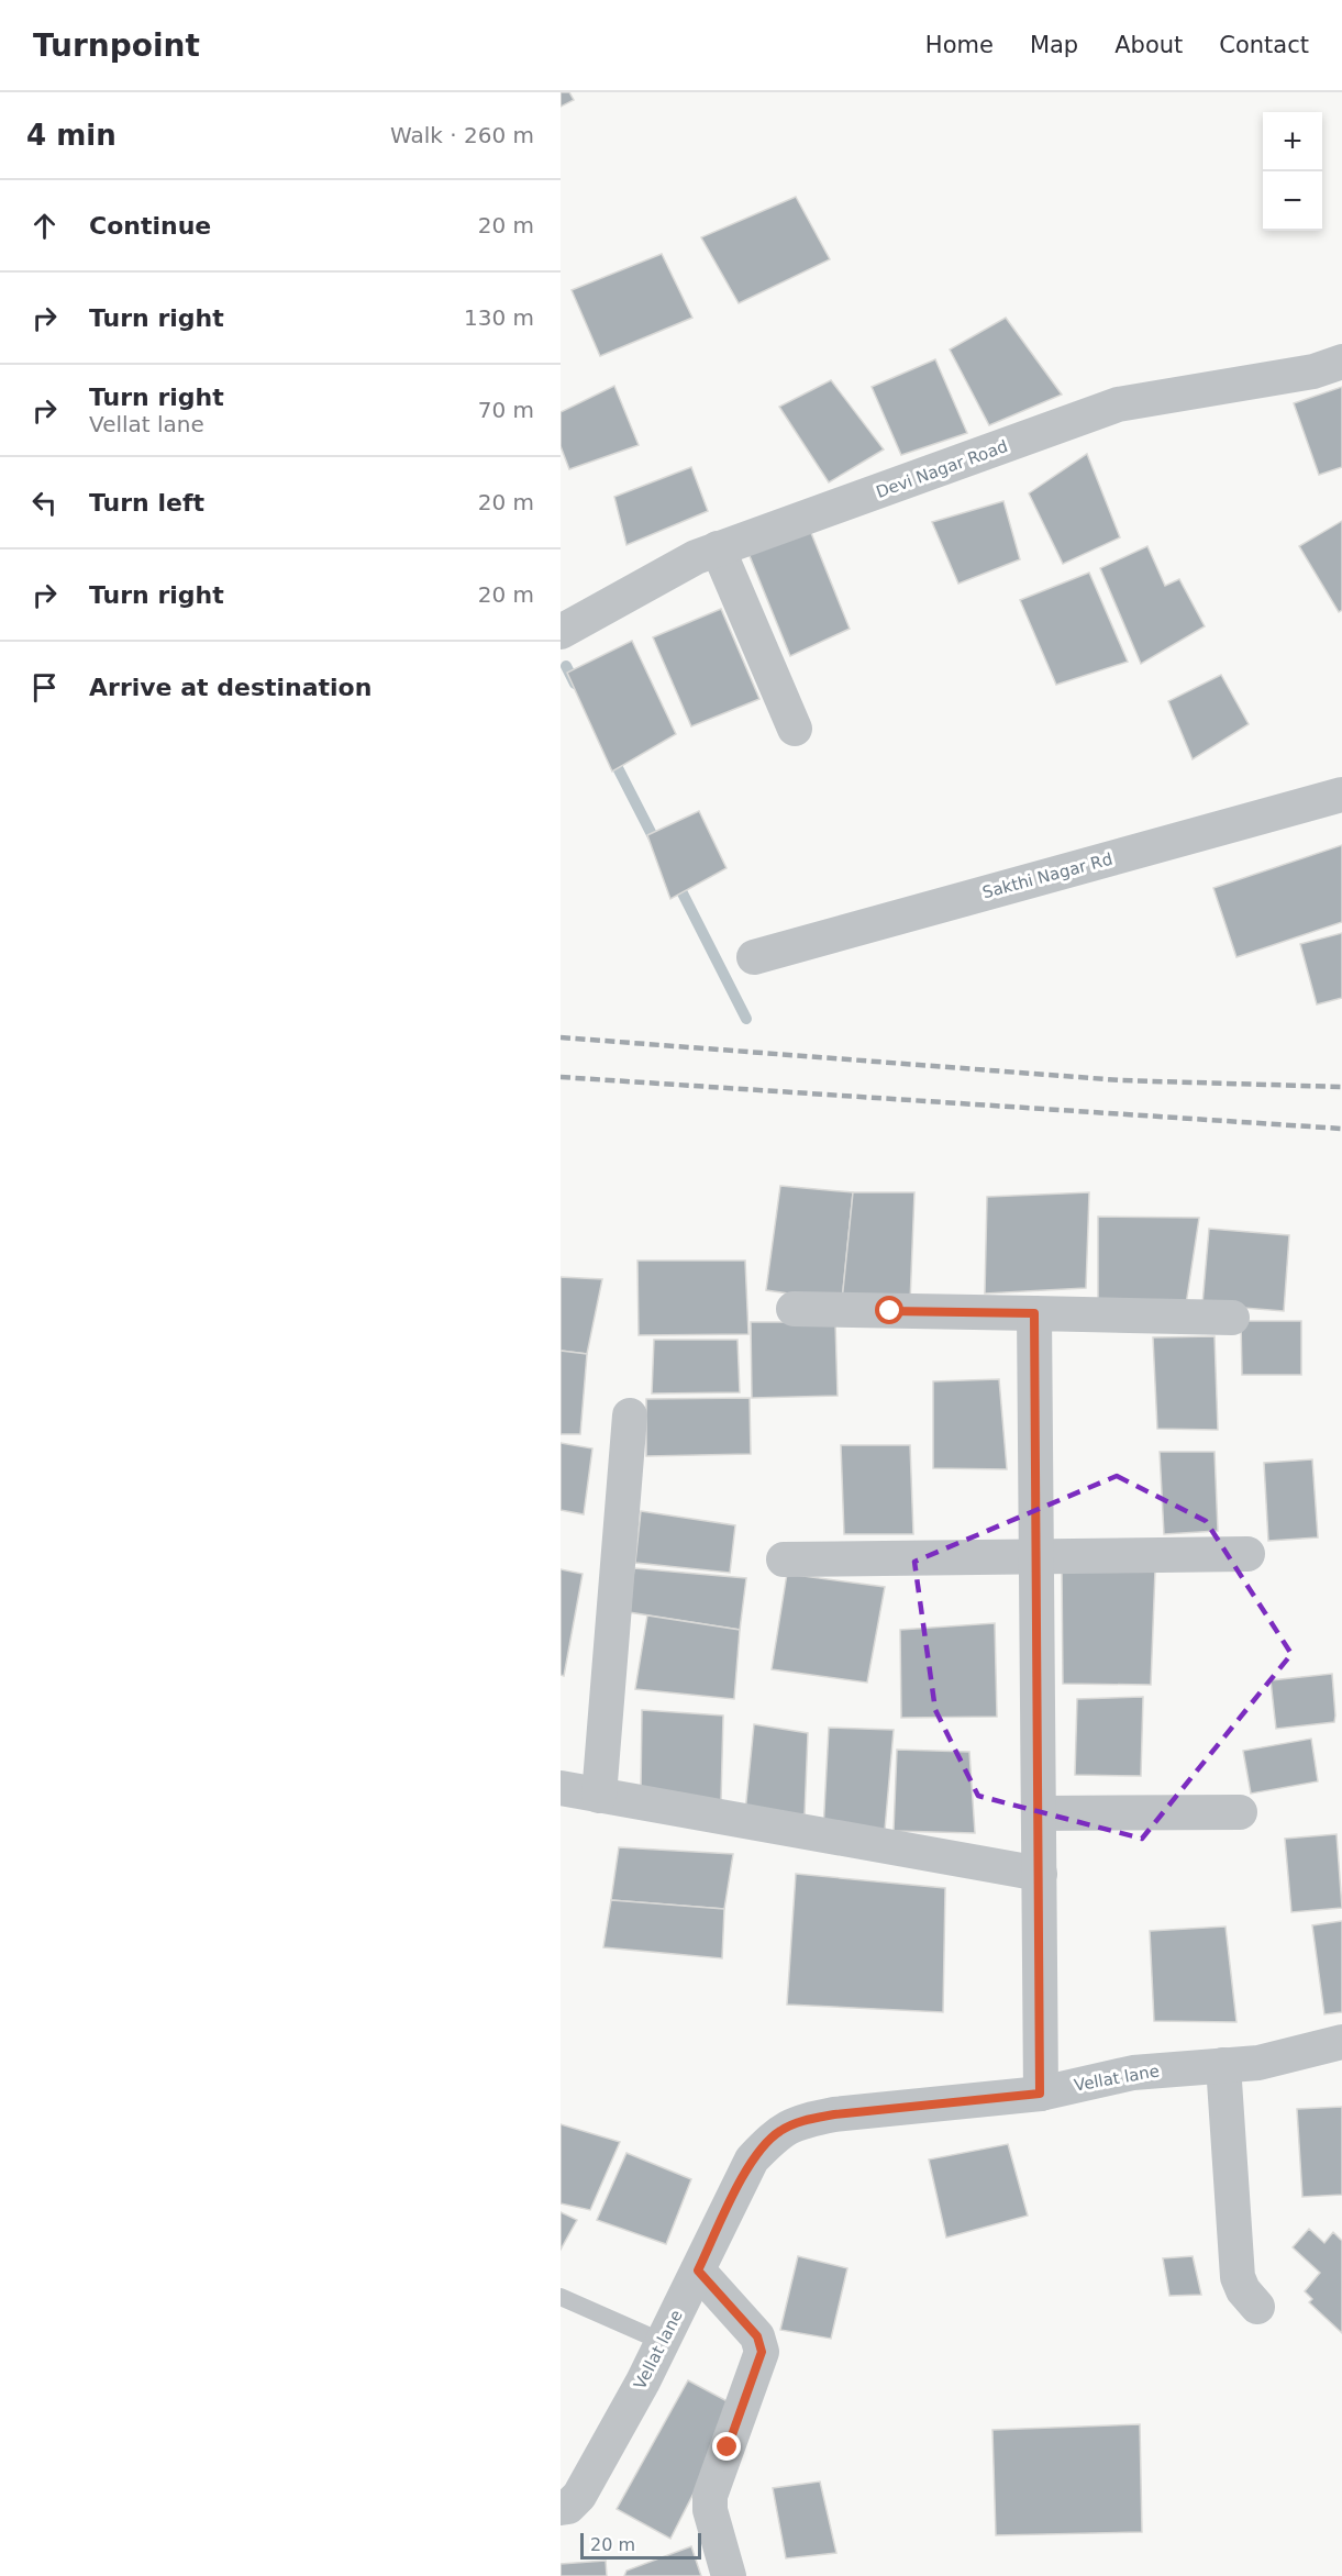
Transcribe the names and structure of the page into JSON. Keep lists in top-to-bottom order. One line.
{"streets":{"street":["Devi Nagar Road","Sakthi Nagar Rd","Vellat lane"]},"scale_bar":"20 m","page":{"header":"Turnpoint","nav":["Home","Map","About","Contact"],"heading":["4 min","Walk · 260 m"],"map_buttons":["+","−"],"list":[["Continue","20 m"],["Turn right","130 m"],["Turn right","Vellat lane","70 m"],["Turn left","20 m"],["Turn right","20 m"],"Arrive at destination"],"scale":"20 m"}}
